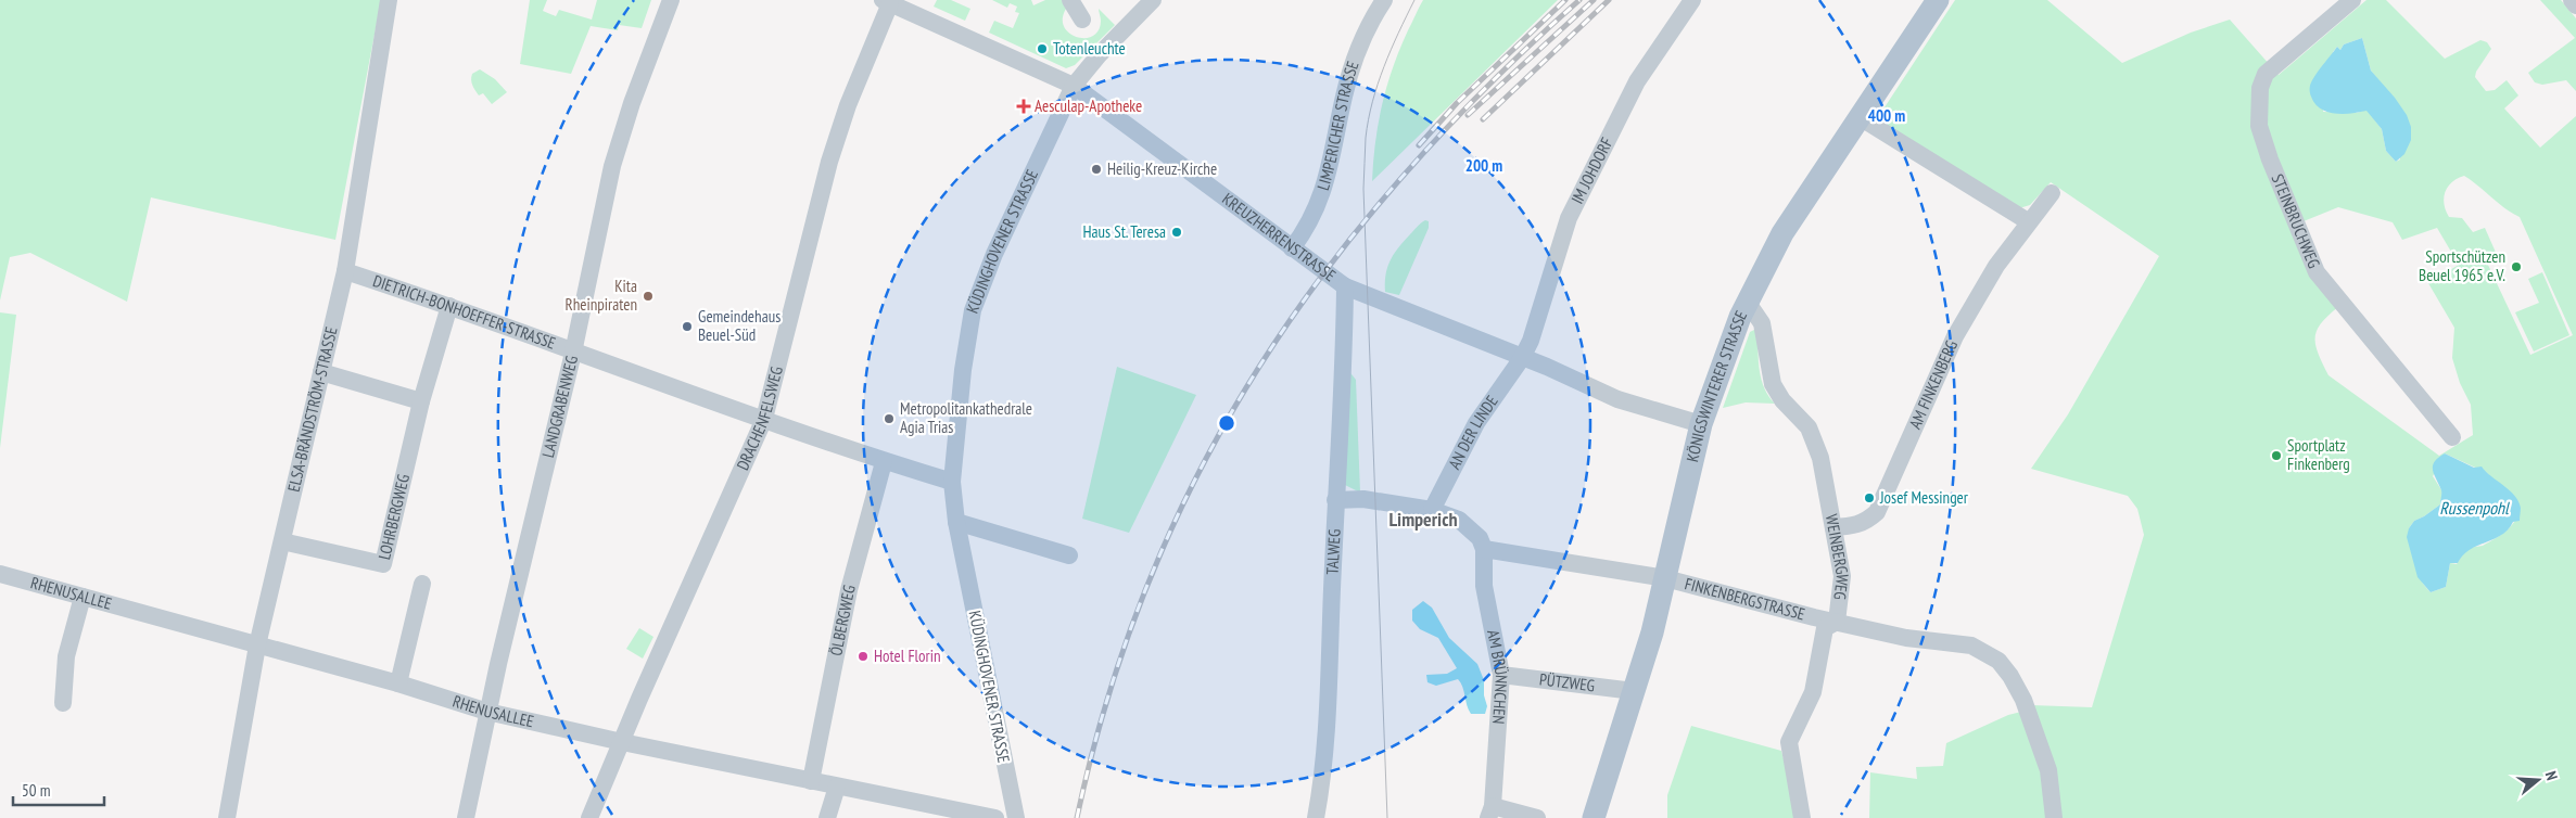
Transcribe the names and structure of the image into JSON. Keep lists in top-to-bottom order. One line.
{"streets":{"main road":["KÖNIGSWINTERER STRASSE"],"street":["LIMPERICHER STRASSE","IM JOHDORF","STEINBRUCHWEG","KREUZHERRENSTRASSE","KÜDINGHOVENER STRASSE","DIETRICH-BONHOEFFER-STRASSE","AM FINKENBERG","LANDGRABENWEG","ELSA-BRÄNDSTRÖM-STRASSE","DRACHENFELSWEG","AN DER LINDE","LOHRBERGWEG","TALWEG","WEINBERGWEG","RHENUSALLEE","FINKENBERGSTRASSE","ÖLBERGWEG","AM BRÜNNCHEN","PÜTZWEG"]},"crossings":[["LIMPERICHER STRASSE","KREUZHERRENSTRASSE"],["IM JOHDORF","KREUZHERRENSTRASSE"],["IM JOHDORF","AN DER LINDE"],["KREUZHERRENSTRASSE","KÜDINGHOVENER STRASSE"],["KREUZHERRENSTRASSE","KÖNIGSWINTERER STRASSE"],["KREUZHERRENSTRASSE","DRACHENFELSWEG"],["KREUZHERRENSTRASSE","AN DER LINDE"],["KREUZHERRENSTRASSE","TALWEG"],["KÜDINGHOVENER STRASSE","DIETRICH-BONHOEFFER-STRASSE"],["DIETRICH-BONHOEFFER-STRASSE","LANDGRABENWEG"],["DIETRICH-BONHOEFFER-STRASSE","ELSA-BRÄNDSTRÖM-STRASSE"],["DIETRICH-BONHOEFFER-STRASSE","DRACHENFELSWEG"],["DIETRICH-BONHOEFFER-STRASSE","LOHRBERGWEG"],["DIETRICH-BONHOEFFER-STRASSE","ÖLBERGWEG"],["AM FINKENBERG","WEINBERGWEG"],["KÖNIGSWINTERER STRASSE","WEINBERGWEG"],["KÖNIGSWINTERER STRASSE","FINKENBERGSTRASSE"],["KÖNIGSWINTERER STRASSE","PÜTZWEG"],["LANDGRABENWEG","RHENUSALLEE"],["ELSA-BRÄNDSTRÖM-STRASSE","LOHRBERGWEG"],["ELSA-BRÄNDSTRÖM-STRASSE","RHENUSALLEE"],["DRACHENFELSWEG","RHENUSALLEE"],["WEINBERGWEG","FINKENBERGSTRASSE"],["RHENUSALLEE","ÖLBERGWEG"],["FINKENBERGSTRASSE","AM BRÜNNCHEN"],["AM BRÜNNCHEN","PÜTZWEG"]],"districts":["Limperich"],"water":["Russenpohl"],"places":{"other":["Totenleuchte","Heilig-Kreuz-Kirche","Haus St. Teresa","Sportschützen Beuel 1965 e.V.","Kita Rheinpiraten","Gemeindehaus Beuel-Süd","Metropolitankathedrale Agia Trias","Sportplatz Finkenberg","Josef Messinger","Hotel Florin"],"health":["Aesculap-Apotheke"]},"scale_bar":"50 m","north":"right","rings":["400 m","200 m"]}
